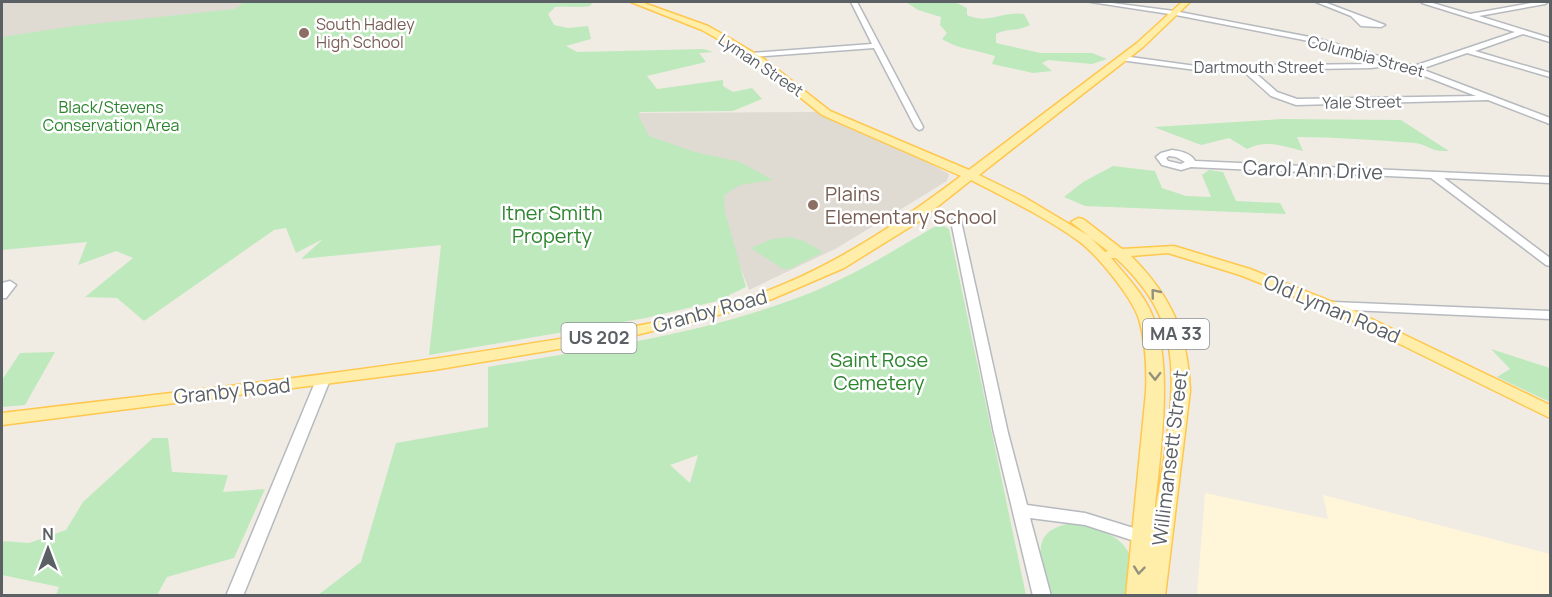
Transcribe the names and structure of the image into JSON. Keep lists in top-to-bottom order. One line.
{"streets":{"main road":["Lyman Street","Old Lyman Road","Granby Road","MA 33","US 202","Willimansett Street"],"street":["Columbia Street","Dartmouth Street","Yale Street","Carol Ann Drive"]},"crossings":[["Columbia Street","Dartmouth Street"],["Columbia Street","Yale Street"],["Columbia Street","Granby Road"],["Lyman Street","Granby Road"],["Lyman Street","Willimansett Street"],["Dartmouth Street","Yale Street"],["Dartmouth Street","Granby Road"],["Old Lyman Road","Willimansett Street"],["Granby Road","Willimansett Street"]],"parks":["Black/Stevens Conservation Area","Itner Smith Property","Saint Rose Cemetery"],"places":["South Hadley High School","Plains Elementary School"],"north":"top"}
